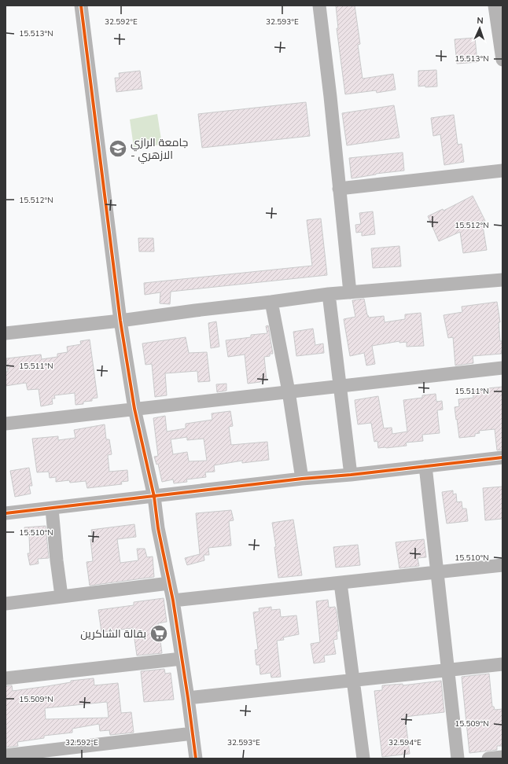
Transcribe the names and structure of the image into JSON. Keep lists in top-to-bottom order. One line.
{"places":{"school or university":["جامعة الرازي - الازهري"],"supermarket":["بقالة الشاكرين"]},"north":"top","coordinates":["32.592°E","32.593°E","15.513°N","15.512°N","15.511°N","15.510°N","15.509°N","32.594°E"]}
